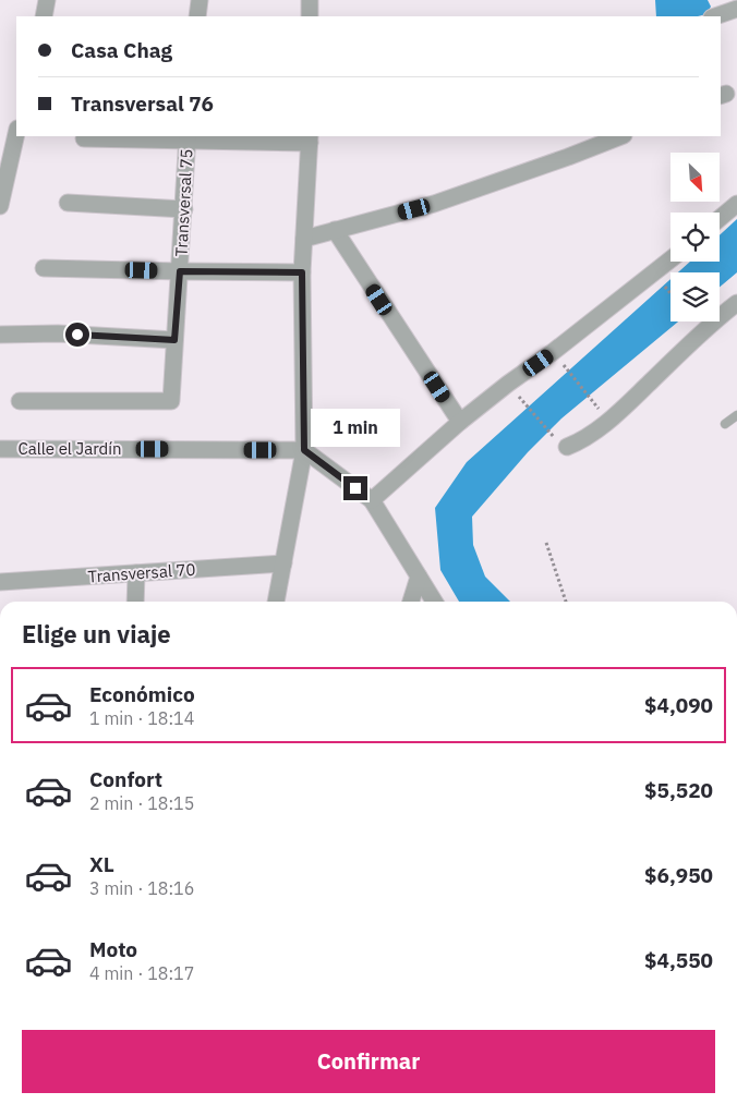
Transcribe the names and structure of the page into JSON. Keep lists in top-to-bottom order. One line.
{"streets":{"street":["Transversal 75","Calle el Jardín","Transversal 70"]},"north":"bottom right","page":{"banner":["Casa Chag","Transversal 76"],"bubble":"1 min","heading":"Elige un viaje","list":[{"name":"Económico","note":"1 min · 18:14","value":"$4,090"},{"name":"Confort","note":"2 min · 18:15","value":"$5,520"},{"name":"XL","note":"3 min · 18:16","value":"$6,950"},{"name":"Moto","note":"4 min · 18:17","value":"$4,550"}],"buttons":"Confirmar"}}
